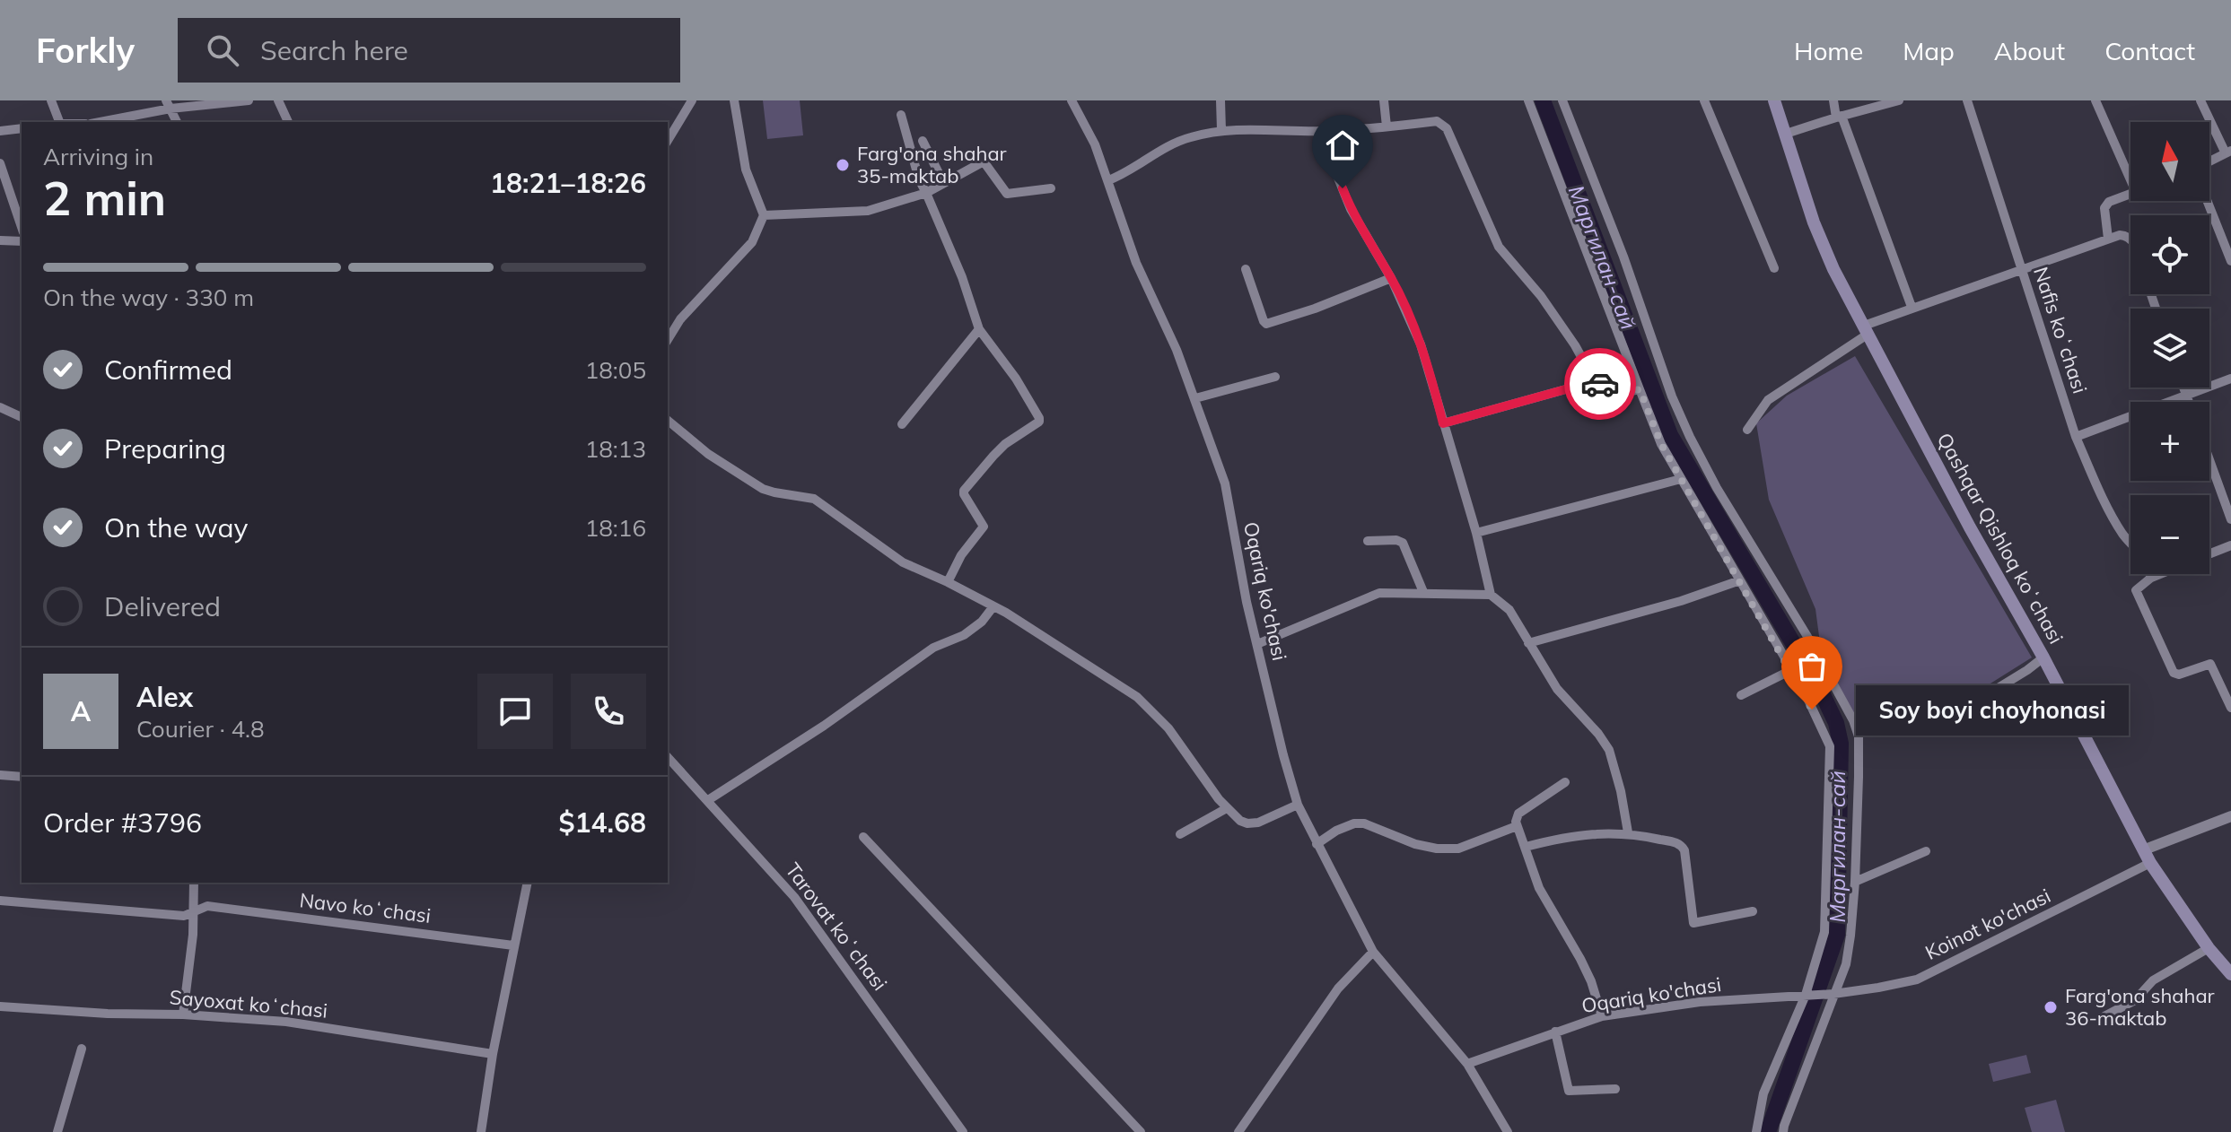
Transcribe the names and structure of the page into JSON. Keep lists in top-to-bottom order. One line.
{"streets":{"main road":["Qashqar Qishloq koʻchasi"],"street":["Nafis koʻchasi","Oqariq ko'chasi","Navo koʻchasi","Koinot ko'chasi","Tarovat koʻchasi","Sayoxat koʻchasi"]},"crossings":[["Qashqar Qishloq koʻchasi","Koinot ko'chasi"],["Oqariq ko'chasi","Koinot ko'chasi"]],"water":["Маргилан-сай"],"places":["Farg'ona shahar 35-maktab","Soy boyi choyhonasi","Farg'ona shahar 36-maktab"],"north":"top","page":{"header":"Forkly","search":"Search here","nav":["Home","Map","About","Contact"],"map_buttons":["+","−"],"heading":["2 min","Arriving in","18:21–18:26"],"panel":["Alex","Courier · 4.8","Order #3796","$14.68"],"bar":"On the way · 330 m","list":[["Confirmed","18:05"],["Preparing","18:13"],["On the way","18:16"],"Delivered"],"round":"A","bubble":"Soy boyi choyhonasi"}}
